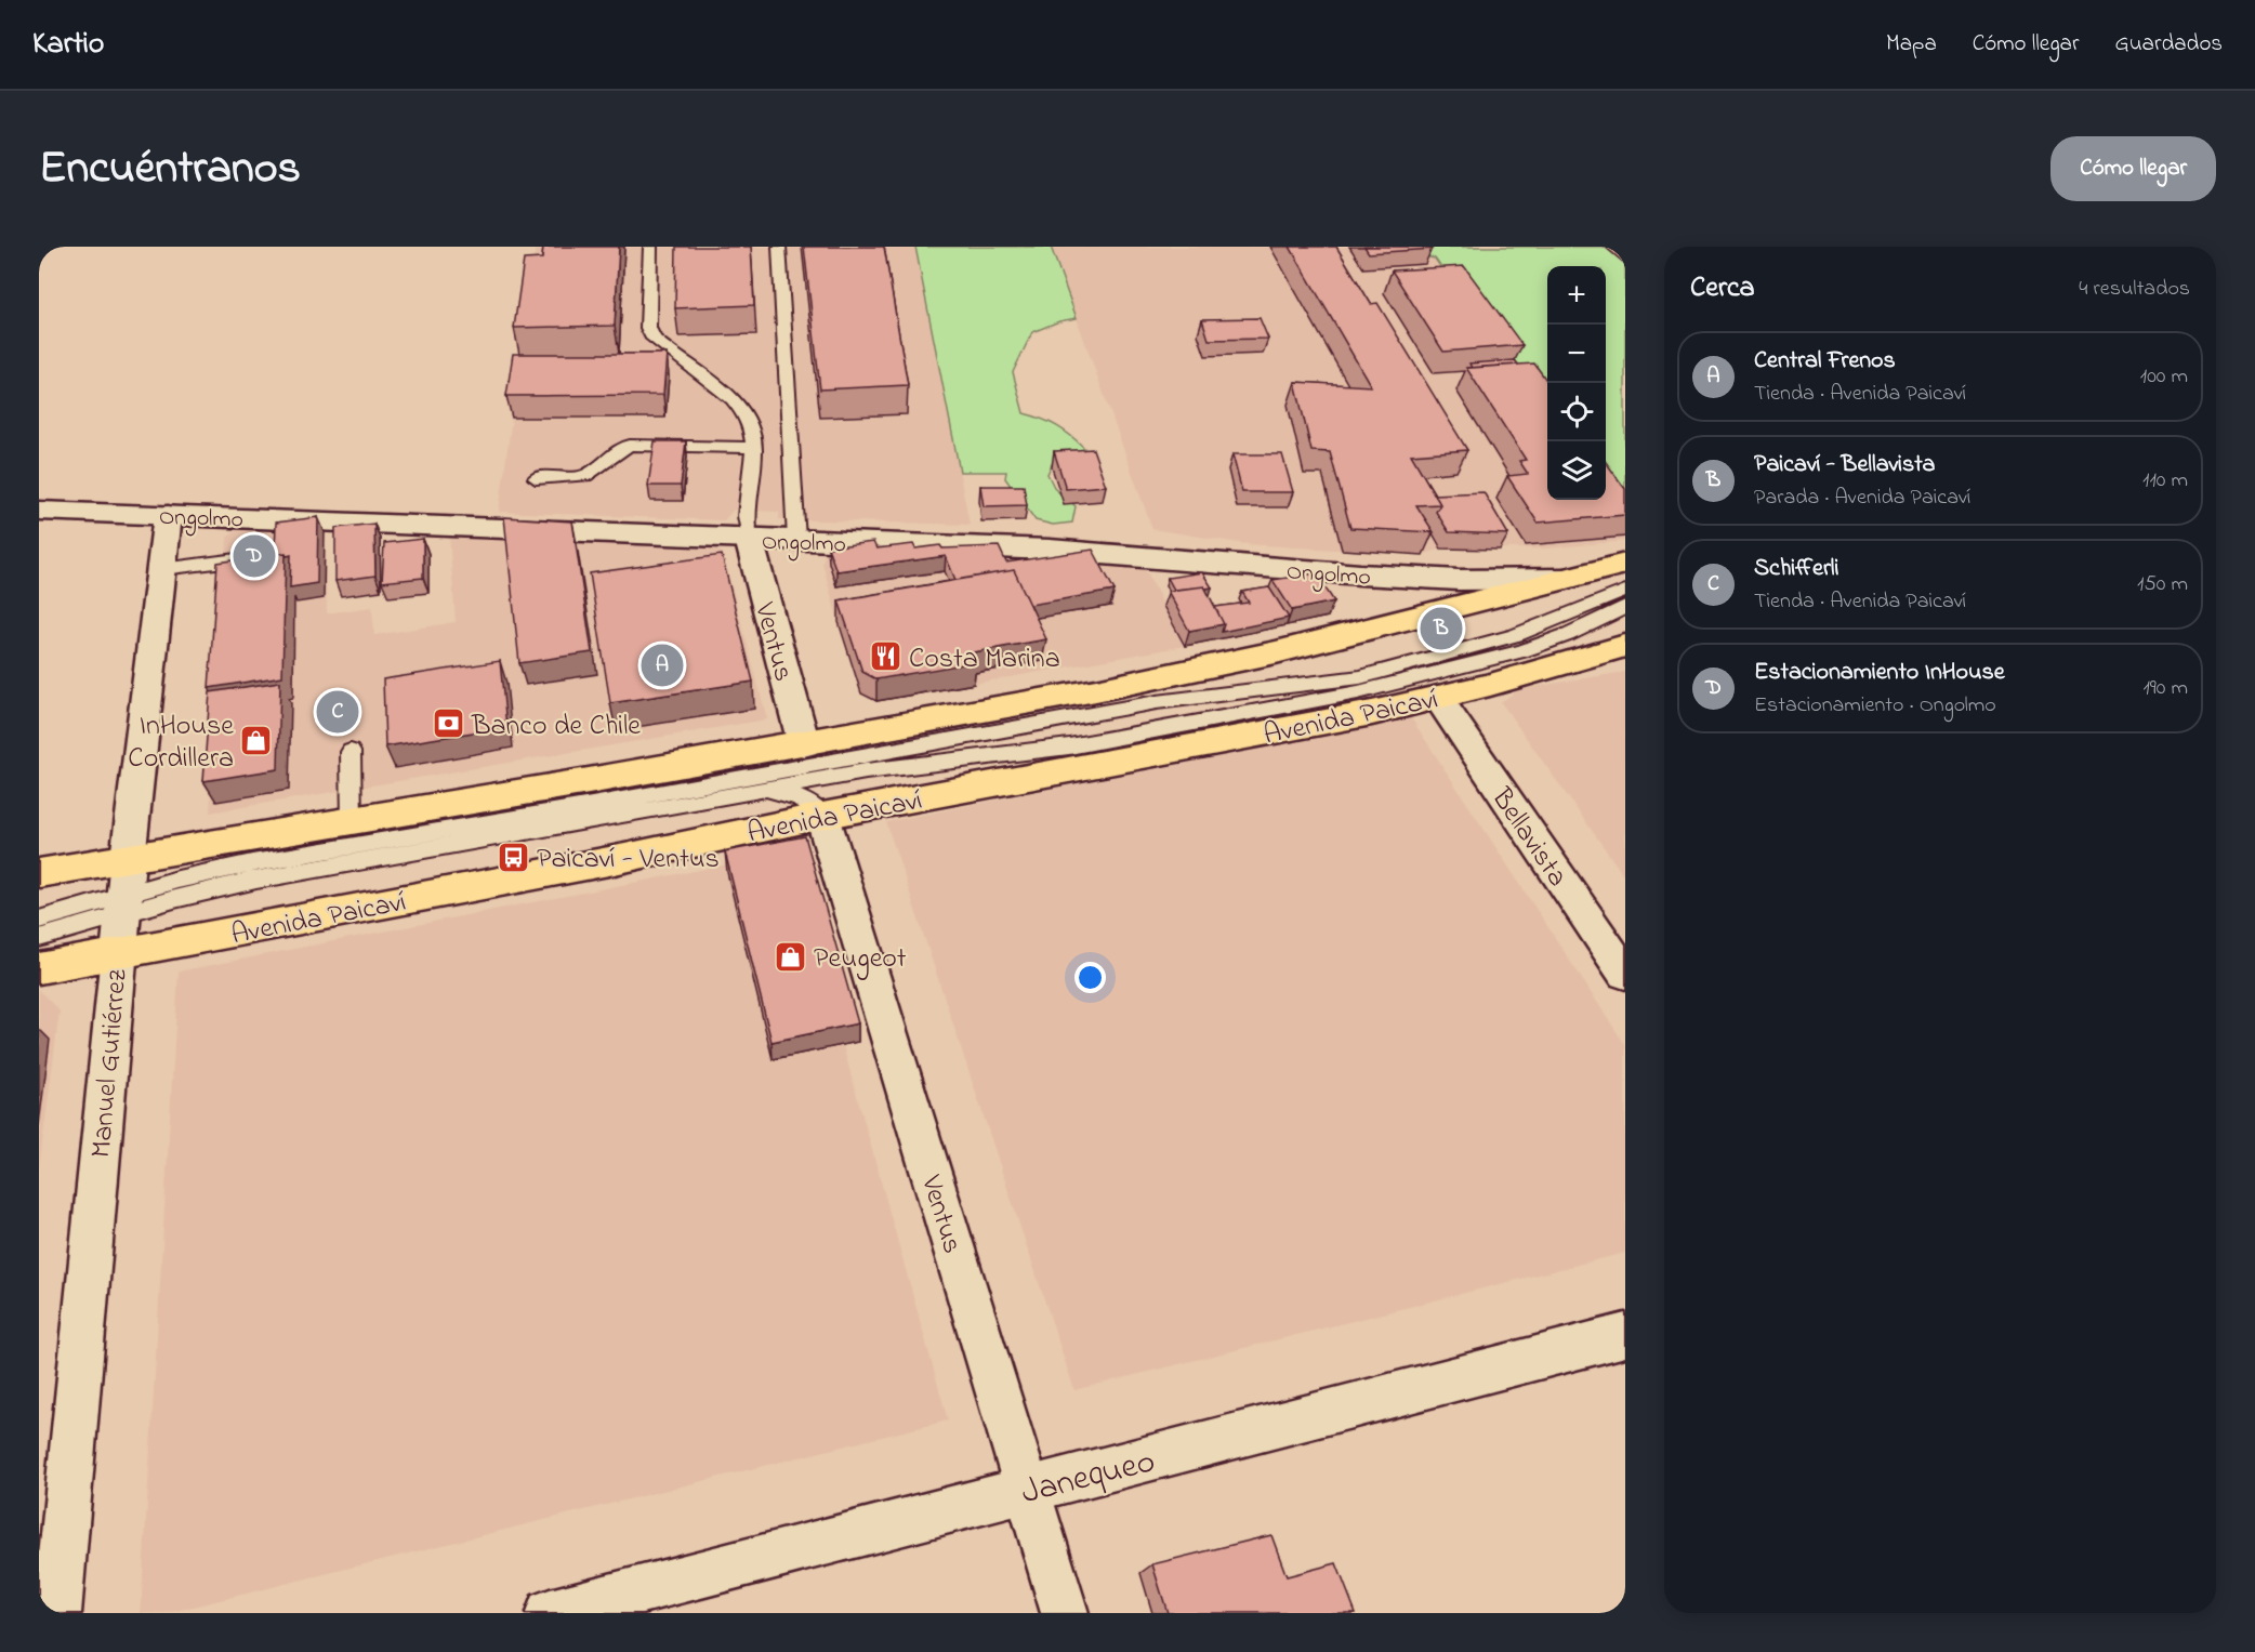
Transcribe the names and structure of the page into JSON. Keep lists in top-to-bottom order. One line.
{"streets":{"main road":["Avenida Paicaví"],"street":["Ongolmo","Ventus","Bellavista","Manuel Gutiérrez","Janequeo"]},"crossings":[["Ongolmo","Ventus"],["Ongolmo","Manuel Gutiérrez"],["Ventus","Avenida Paicaví"],["Ventus","Janequeo"],["Avenida Paicaví","Bellavista"],["Avenida Paicaví","Manuel Gutiérrez"]],"places":{"restaurant":["Costa Marina"],"bank":["Banco de Chile"],"shop":["InHouse Cordillera","Peugeot"],"bus stop":["Paicaví - Ventus"]},"page":{"header":"Kartio","nav":["Mapa","Cómo llegar","Guardados"],"title":"Encuéntranos","buttons":"Cómo llegar","heading":["Cerca","4 resultados"],"map_buttons":["+","−"],"list":[{"mark":"A","name":"Central Frenos","note":"Tienda · Avenida Paicaví","value":"100 m"},{"mark":"B","name":"Paicaví - Bellavista","note":"Parada · Avenida Paicaví","value":"110 m"},{"mark":"C","name":"Schifferli","note":"Tienda · Avenida Paicaví","value":"150 m"},{"mark":"D","name":"Estacionamiento InHouse","note":"Estacionamiento · Ongolmo","value":"190 m"}],"pins":["D","B","A","C"]}}
